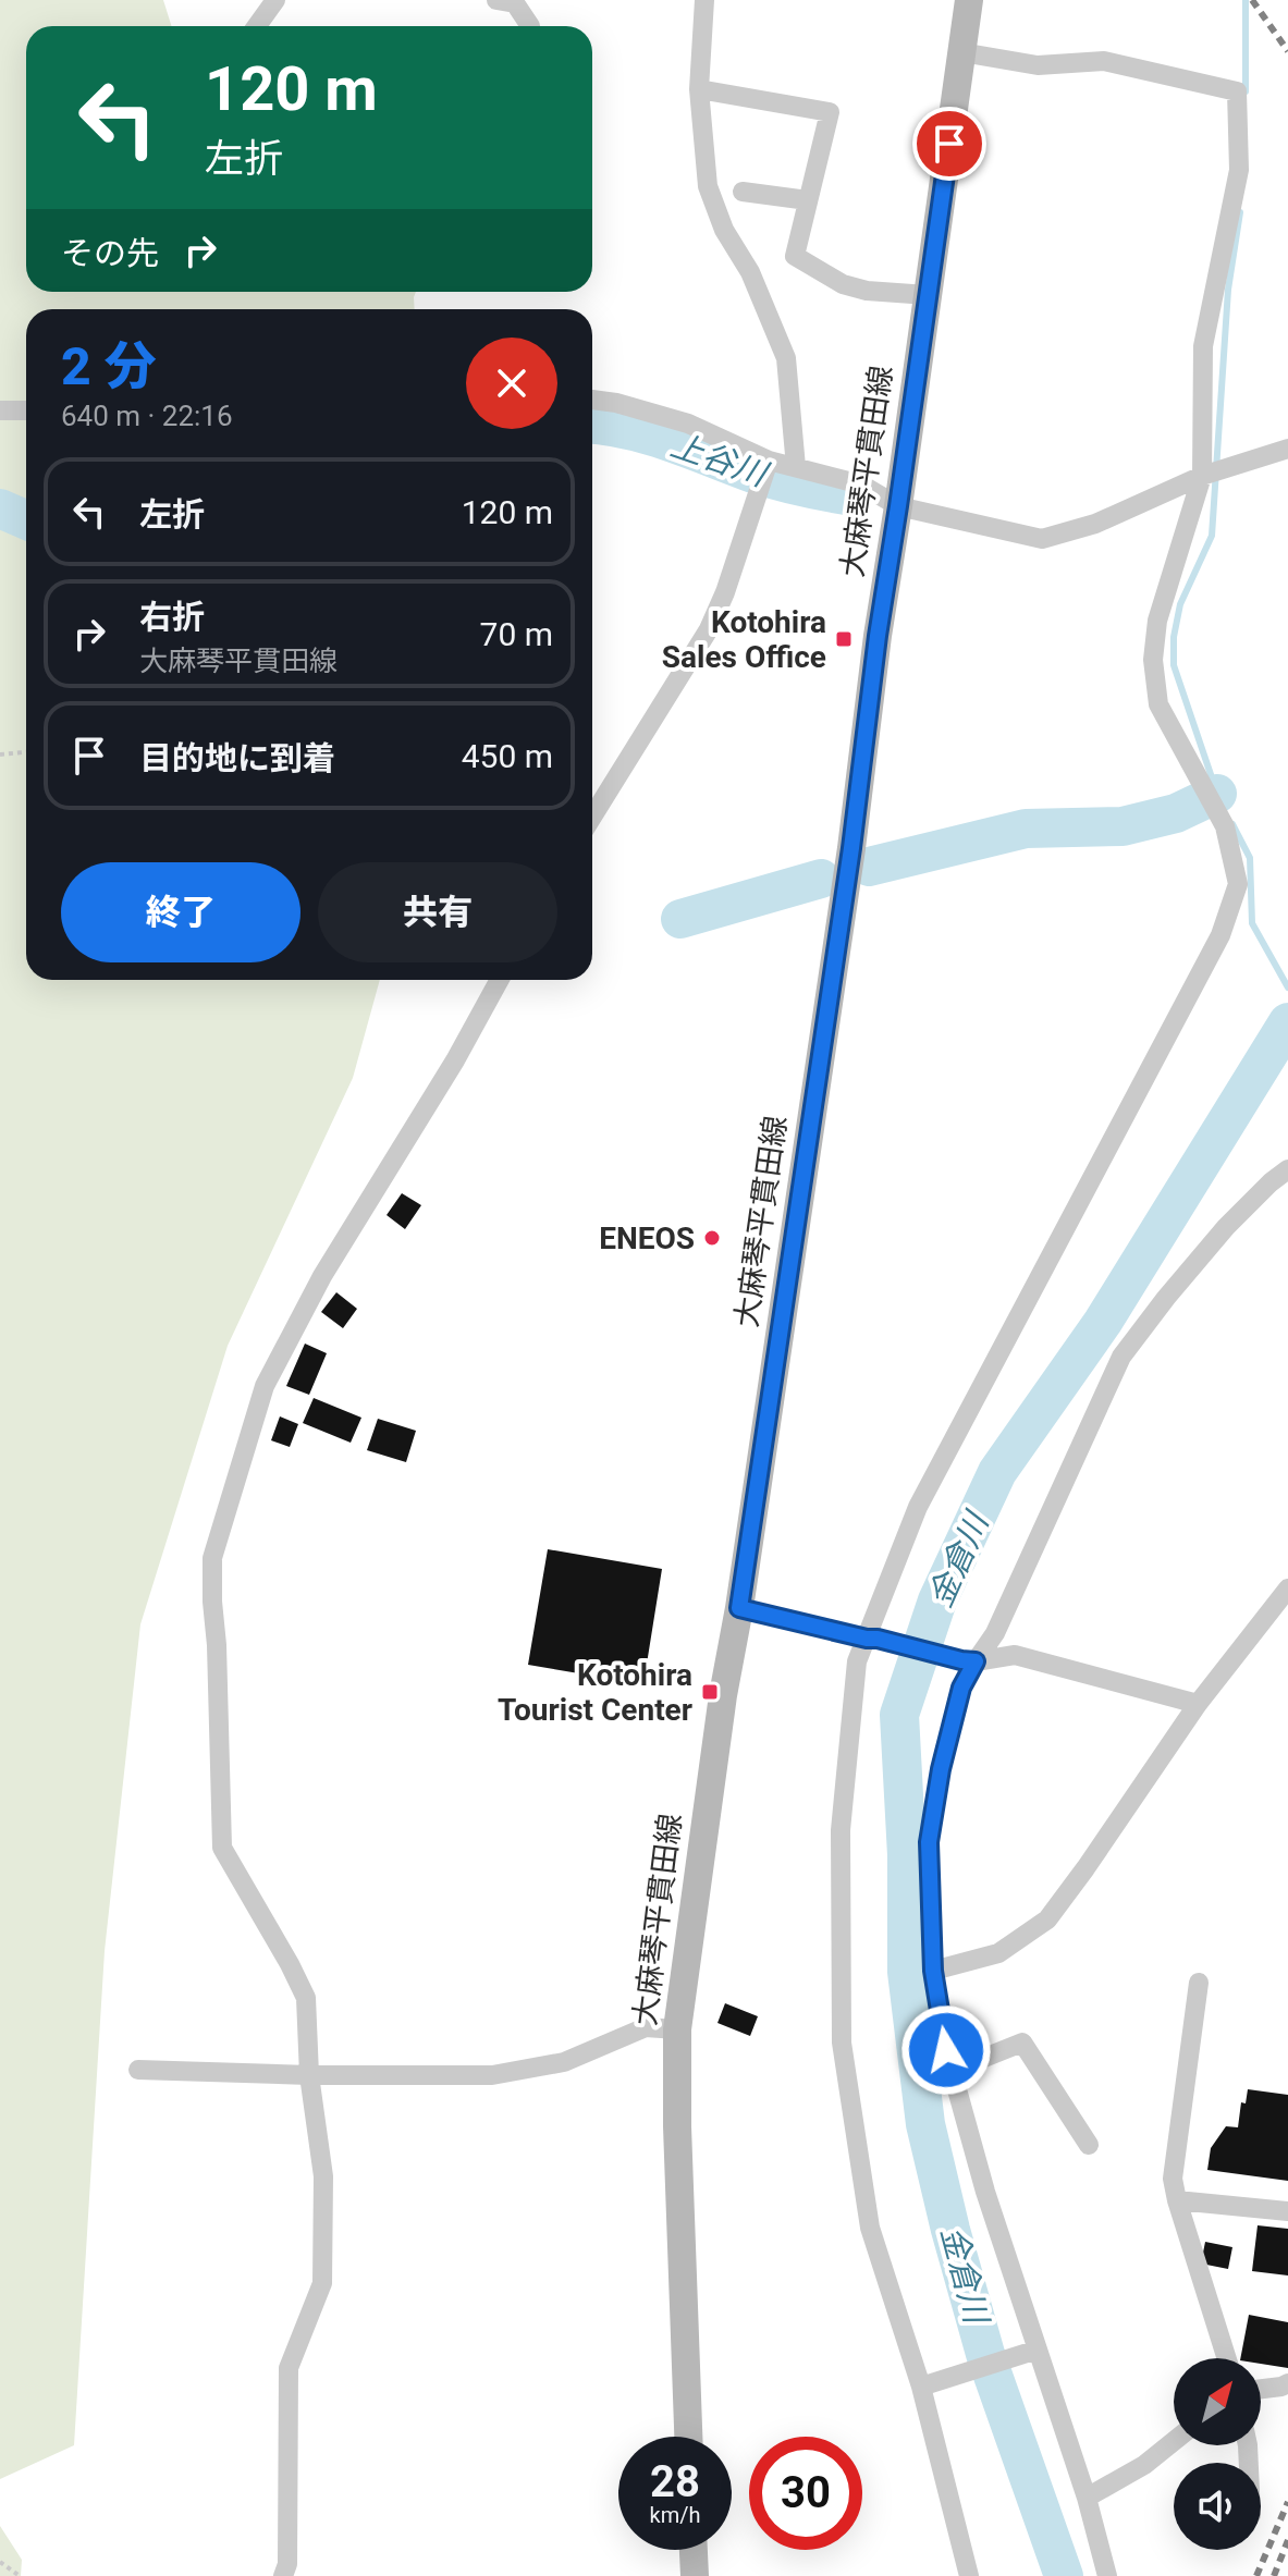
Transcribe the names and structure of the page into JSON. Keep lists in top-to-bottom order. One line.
{"streets":{"main road":["大麻琴平貫田線"]},"water":["上谷川","金倉川"],"places":{"transit":["Kotohira Sales Office","Kotohira Tourist Center"],"other":["ENEOS"]},"north":"top right","page":{"turn":["120 m","左折"],"then":"その先","heading":["2 分","640 m · 22:16"],"list":[{"name":"左折","value":"120 m"},{"name":"右折","note":"大麻琴平貫田線","value":"70 m"},{"name":"目的地に到着","value":"450 m"}],"buttons":["終了","共有"],"speed":"28 km/h","limit":"30"}}
